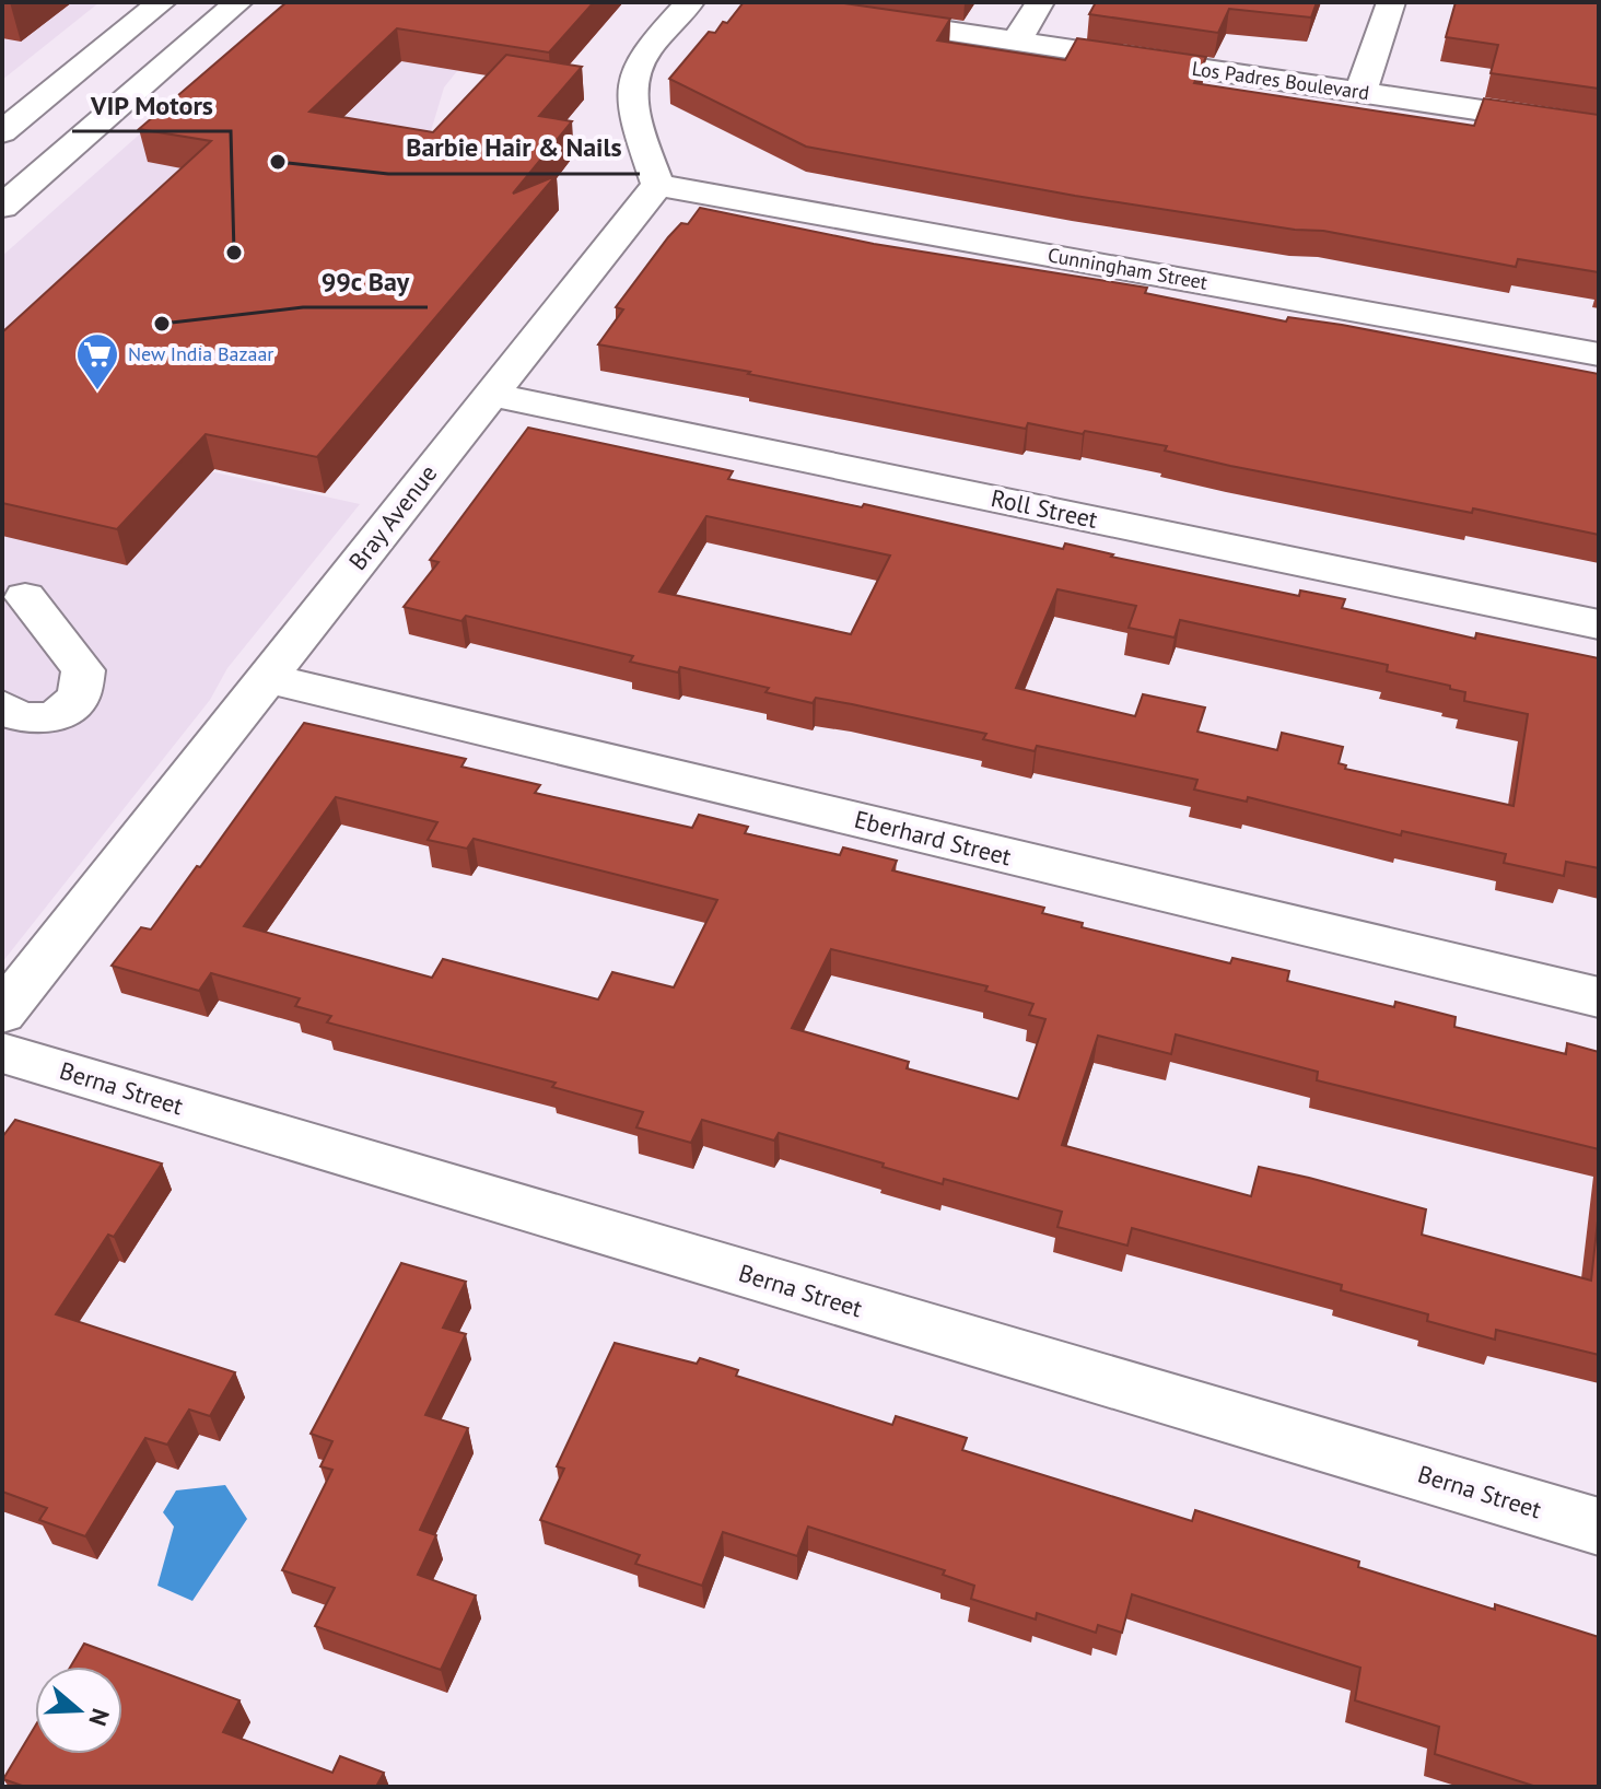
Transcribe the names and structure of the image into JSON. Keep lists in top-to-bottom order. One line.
{"streets":{"street":["Los Padres Boulevard","Cunningham Street","Roll Street","Bray Avenue","Eberhard Street","Berna Street"]},"crossings":[["Cunningham Street","Bray Avenue"],["Roll Street","Bray Avenue"],["Bray Avenue","Eberhard Street"]],"places":{"other":["Barbie Hair & Nails","VIP Motors","99c Bay"],"supermarket":["New India Bazaar"]},"north":"right"}
